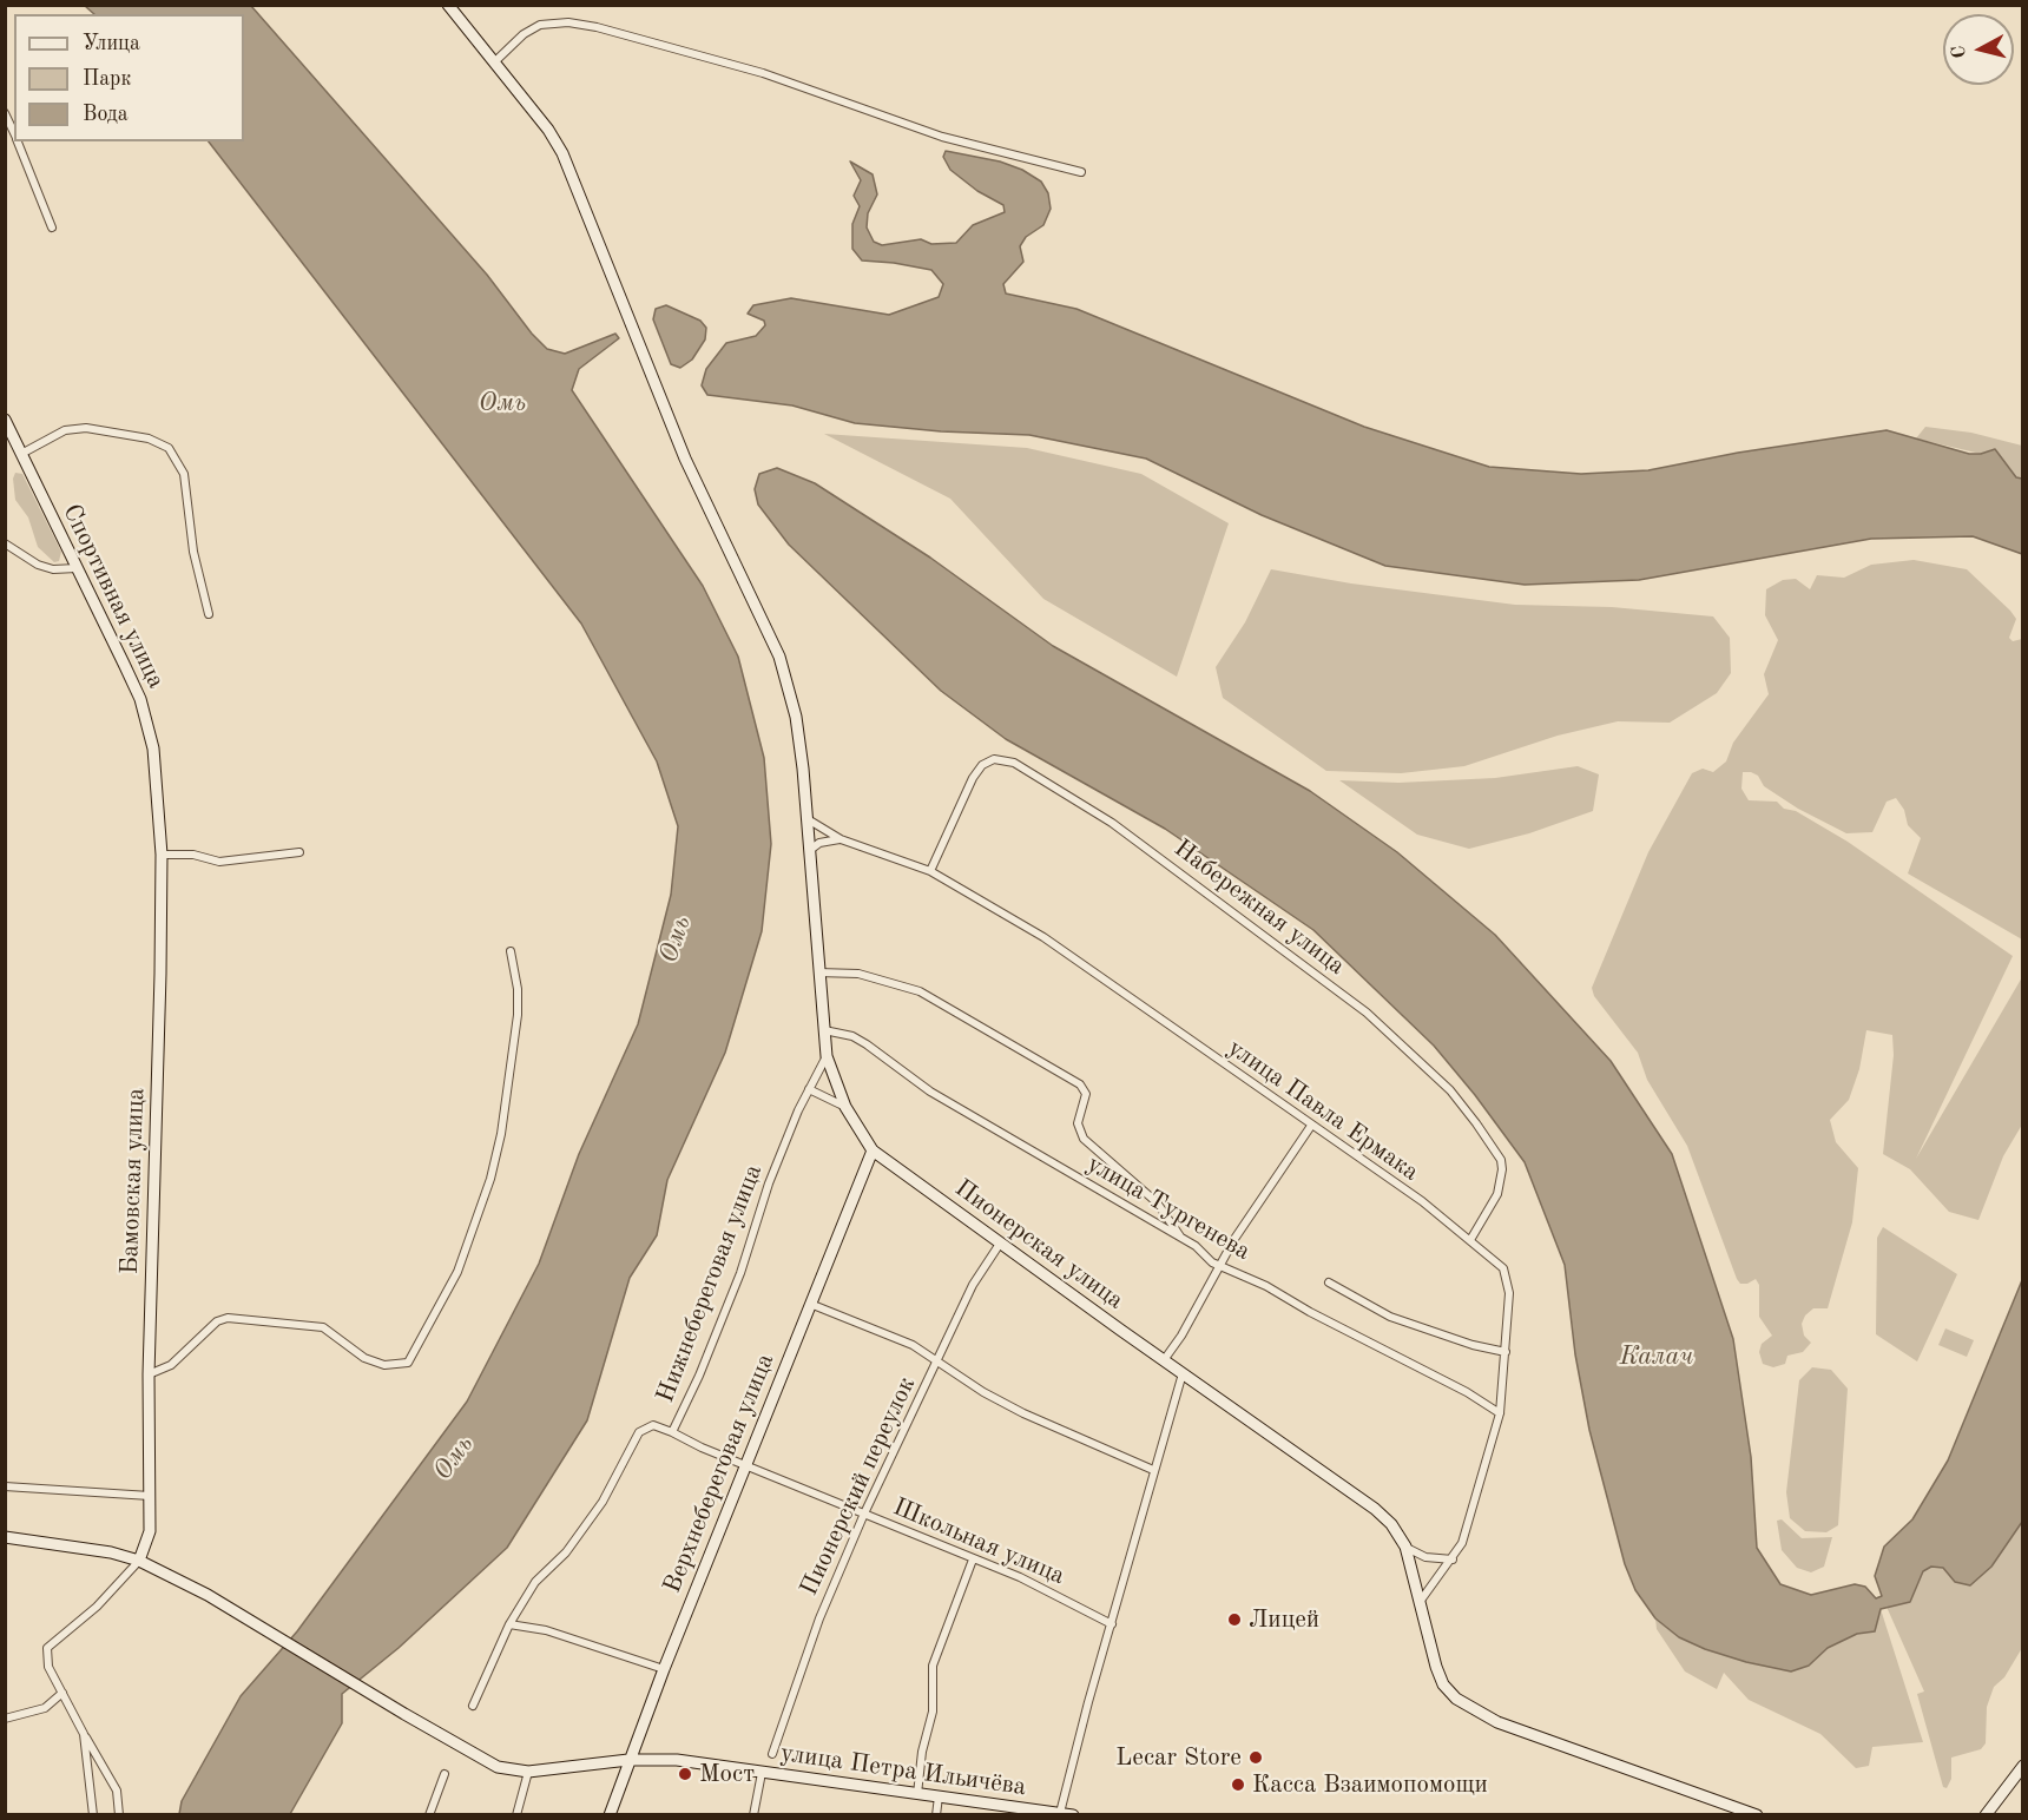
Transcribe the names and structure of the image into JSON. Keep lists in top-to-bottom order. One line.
{"streets":{"street":["Спортивная улица","Набережная улица","улица Павла Ермака","Бамовская улица","улица Тургенева","Пионерская улица","Нижнебереговая улица","Верхнебереговая улица","Пионерский переулок","Школьная улица","улица Петра Ильичёва"]},"crossings":[["Спортивная улица","Бамовская улица"],["Набережная улица","улица Павла Ермака"],["улица Павла Ермака","улица Тургенева"],["улица Павла Ермака","Пионерская улица"],["Бамовская улица","улица Петра Ильичёва"],["улица Тургенева","Пионерская улица"],["Пионерская улица","Нижнебереговая улица"],["Пионерская улица","Верхнебереговая улица"],["Пионерская улица","Пионерский переулок"],["Нижнебереговая улица","Школьная улица"],["Верхнебереговая улица","Школьная улица"],["Верхнебереговая улица","улица Петра Ильичёва"],["Пионерский переулок","Школьная улица"]],"water":["Омь","Калач"],"places":["Лицей","Lecar Store","Мост","Касса Взаимопомощи"],"legend":["Улица","Парк","Вода"],"north":"left"}
